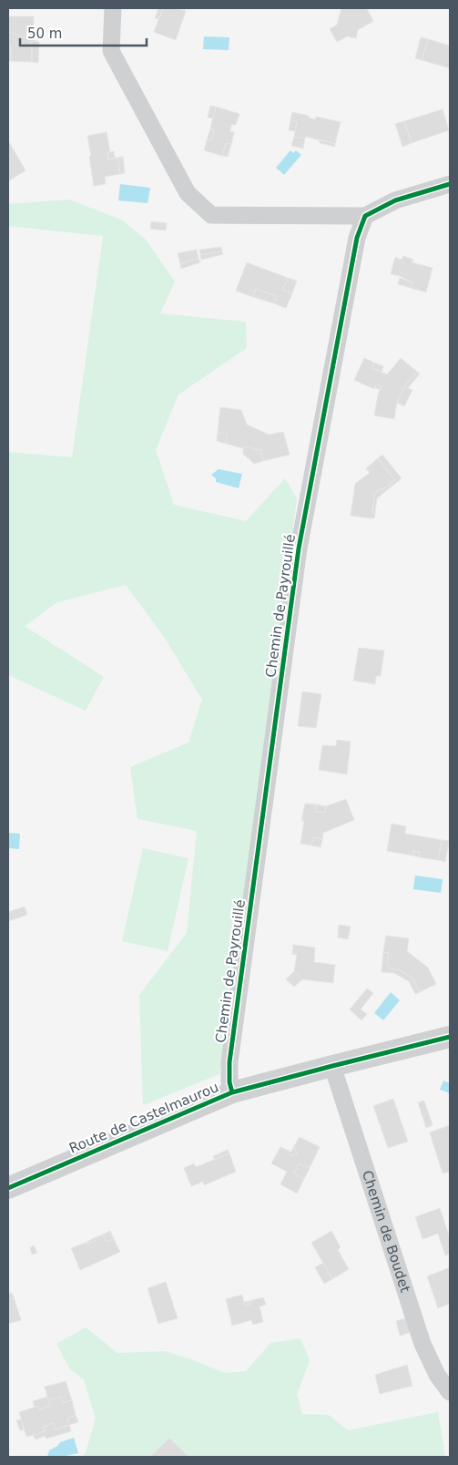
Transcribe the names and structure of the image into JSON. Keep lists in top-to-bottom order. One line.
{"streets":{"street":["Chemin de Payrouillé","Route de Castelmaurou","Chemin de Boudet"]},"crossings":[["Chemin de Payrouillé","Route de Castelmaurou"],["Route de Castelmaurou","Chemin de Boudet"]],"scale_bar":"50 m"}
